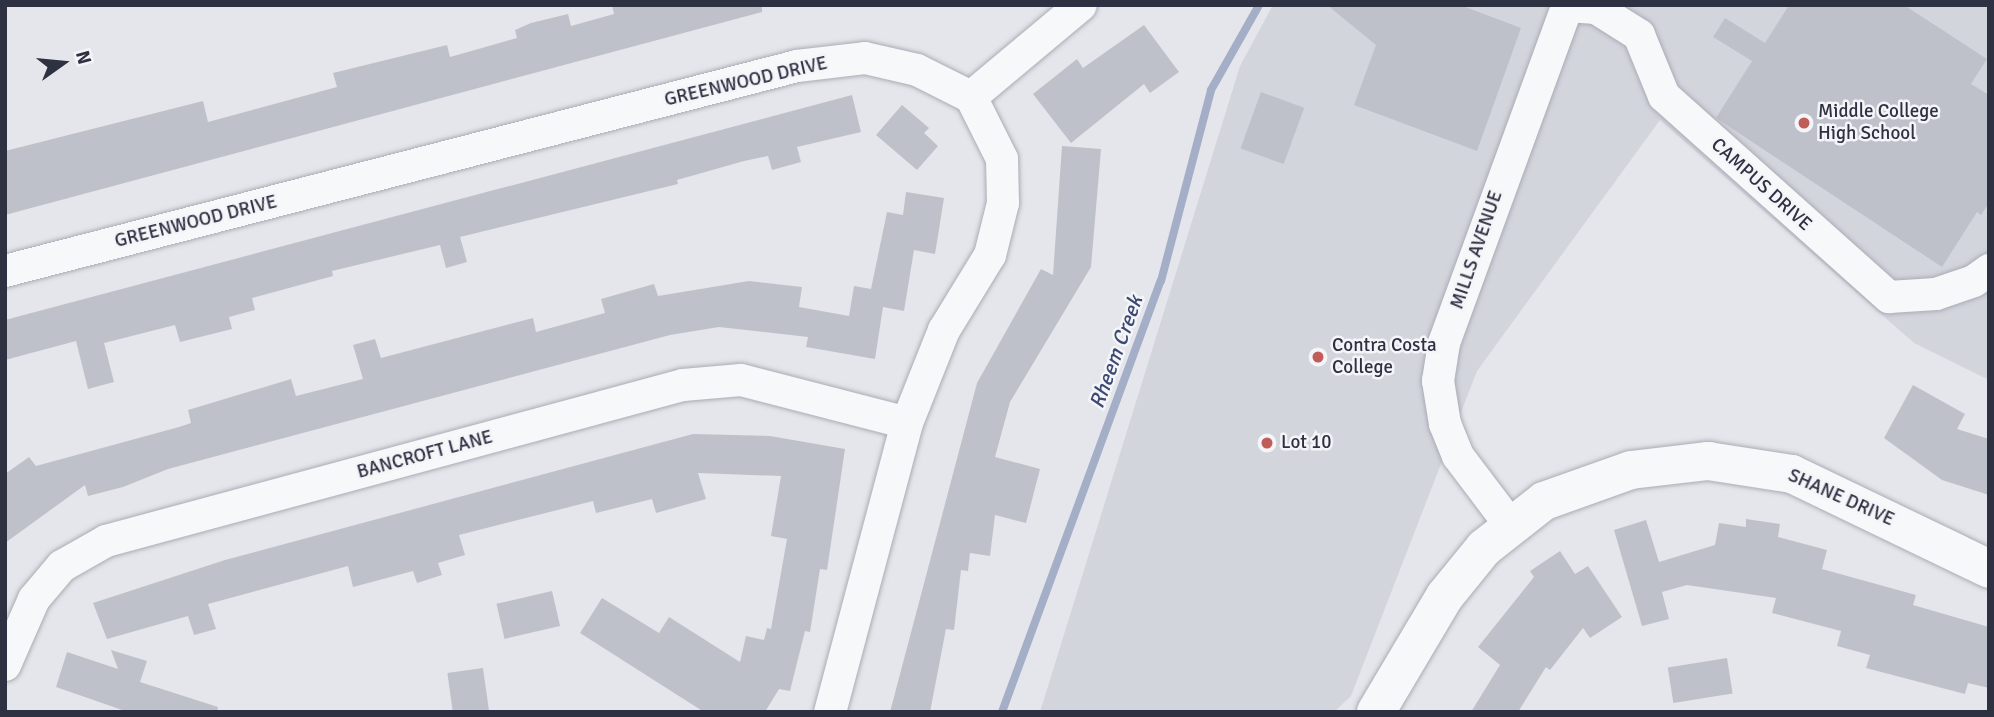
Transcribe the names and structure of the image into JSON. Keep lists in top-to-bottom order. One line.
{"streets":{"street":["GREENWOOD DRIVE","CAMPUS DRIVE","MILLS AVENUE","BANCROFT LANE","SHANE DRIVE"]},"crossings":[["CAMPUS DRIVE","MILLS AVENUE"],["MILLS AVENUE","SHANE DRIVE"]],"water":["Rheem Creek"],"places":["Middle College High School","Contra Costa College","Lot 10"],"north":"right"}
